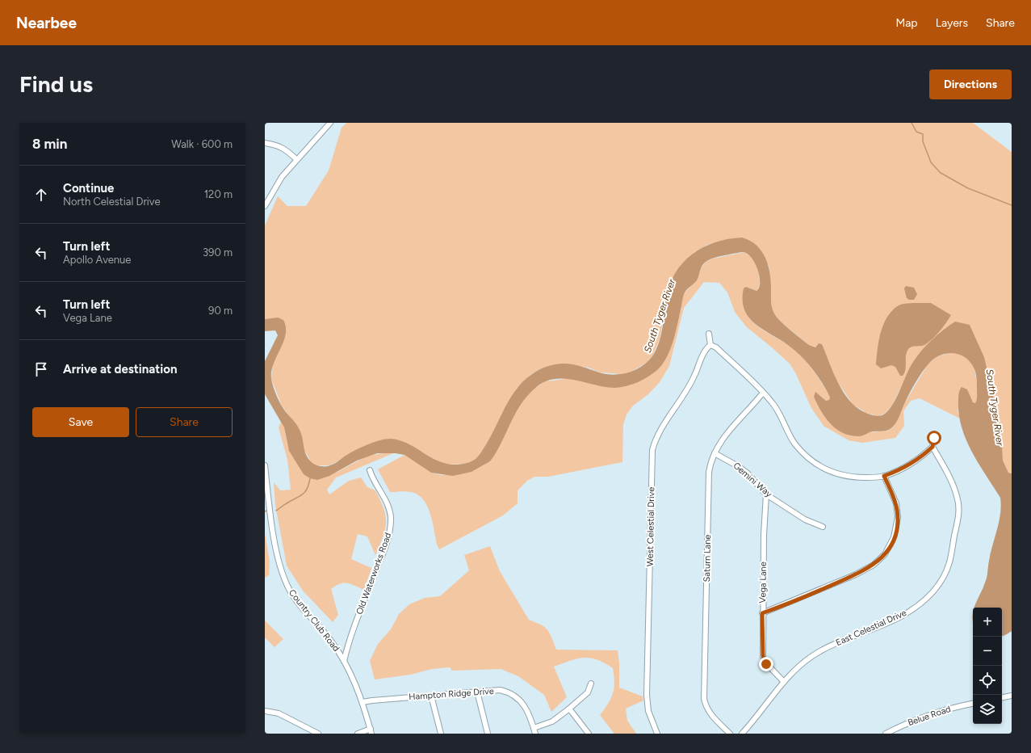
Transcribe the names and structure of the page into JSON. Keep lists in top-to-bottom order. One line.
{"streets":{"street":["Gemini Way","West Celestial Drive","Saturn Lane","Old Waterworks Road","Vega Lane","Country Club Road","East Celestial Drive","Hampton Ridge Drive","Belue Road"]},"crossings":[["Gemini Way","Saturn Lane"],["Gemini Way","Vega Lane"],["Old Waterworks Road","Country Club Road"],["Vega Lane","East Celestial Drive"],["Country Club Road","Hampton Ridge Drive"]],"water":["South Tyger River"],"page":{"header":"Nearbee","nav":["Map","Layers","Share"],"buttons":["Directions",["Save","Share"]],"title":"Find us","heading":["8 min","Walk · 600 m"],"list":[["Continue","North Celestial Drive","120 m"],["Turn left","Apollo Avenue","390 m"],["Turn left","Vega Lane","90 m"],"Arrive at destination"],"map_buttons":["+","−"]}}
